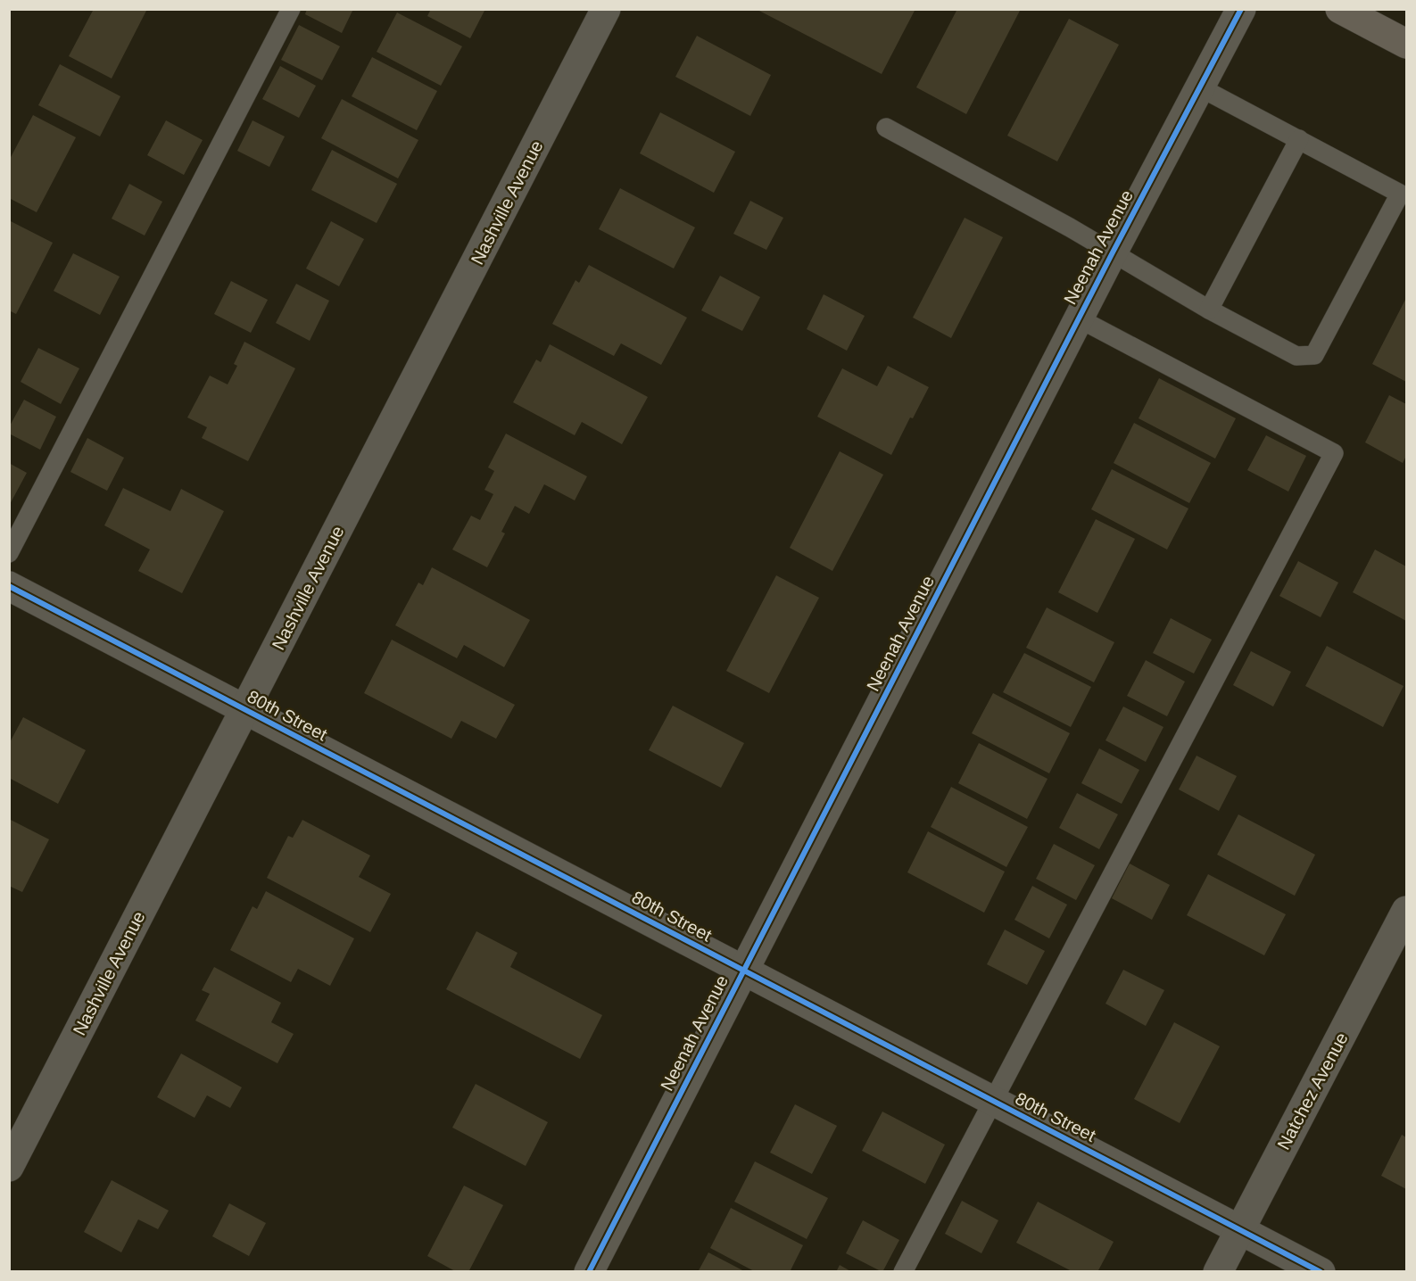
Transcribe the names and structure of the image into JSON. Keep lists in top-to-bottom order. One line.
{"streets":{"street":["Nashville Avenue","Neenah Avenue","80th Street","Natchez Avenue"]},"crossings":[["Nashville Avenue","80th Street"],["Neenah Avenue","80th Street"],["80th Street","Natchez Avenue"]]}
